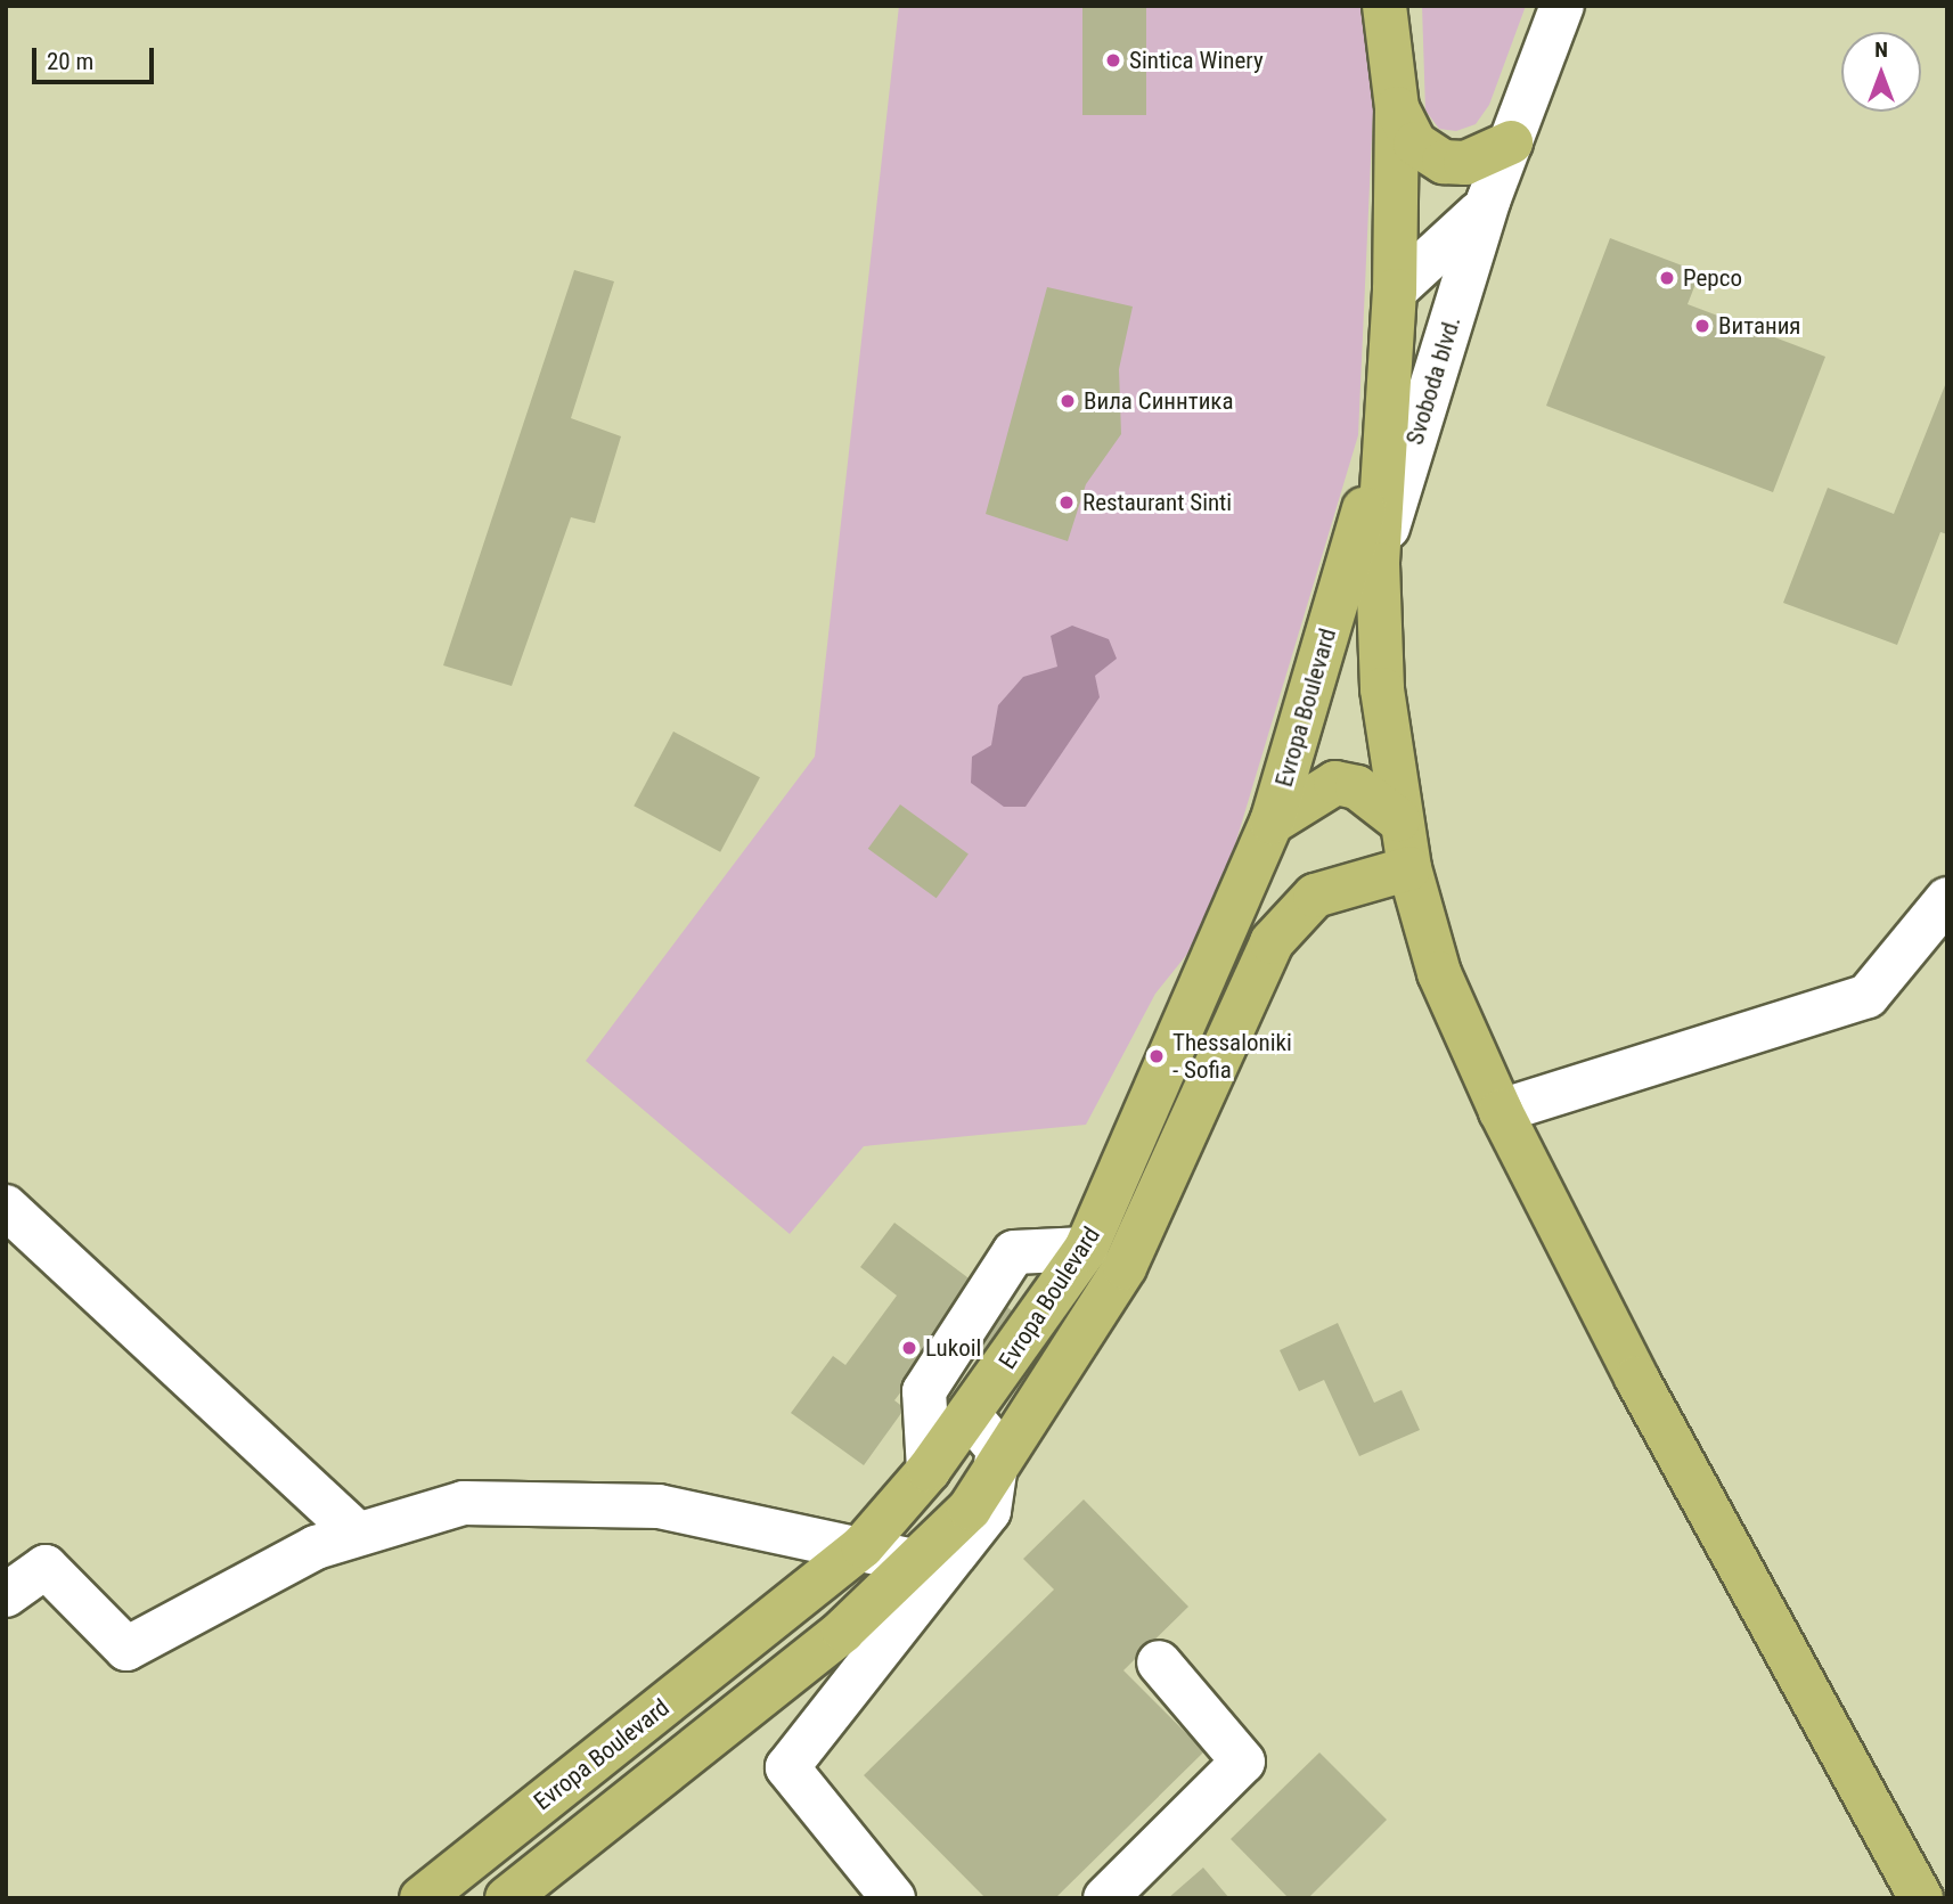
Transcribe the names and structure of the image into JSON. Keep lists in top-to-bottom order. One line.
{"streets":{"main road":["Evropa Boulevard"],"street":["Svoboda blvd."]},"places":["Sintica Winery","Pepco","Витания","Вила Синнтика","Restaurant Sinti","Thessaloniki - Sofia","Lukoil"],"scale_bar":"20 m","north":"top"}
